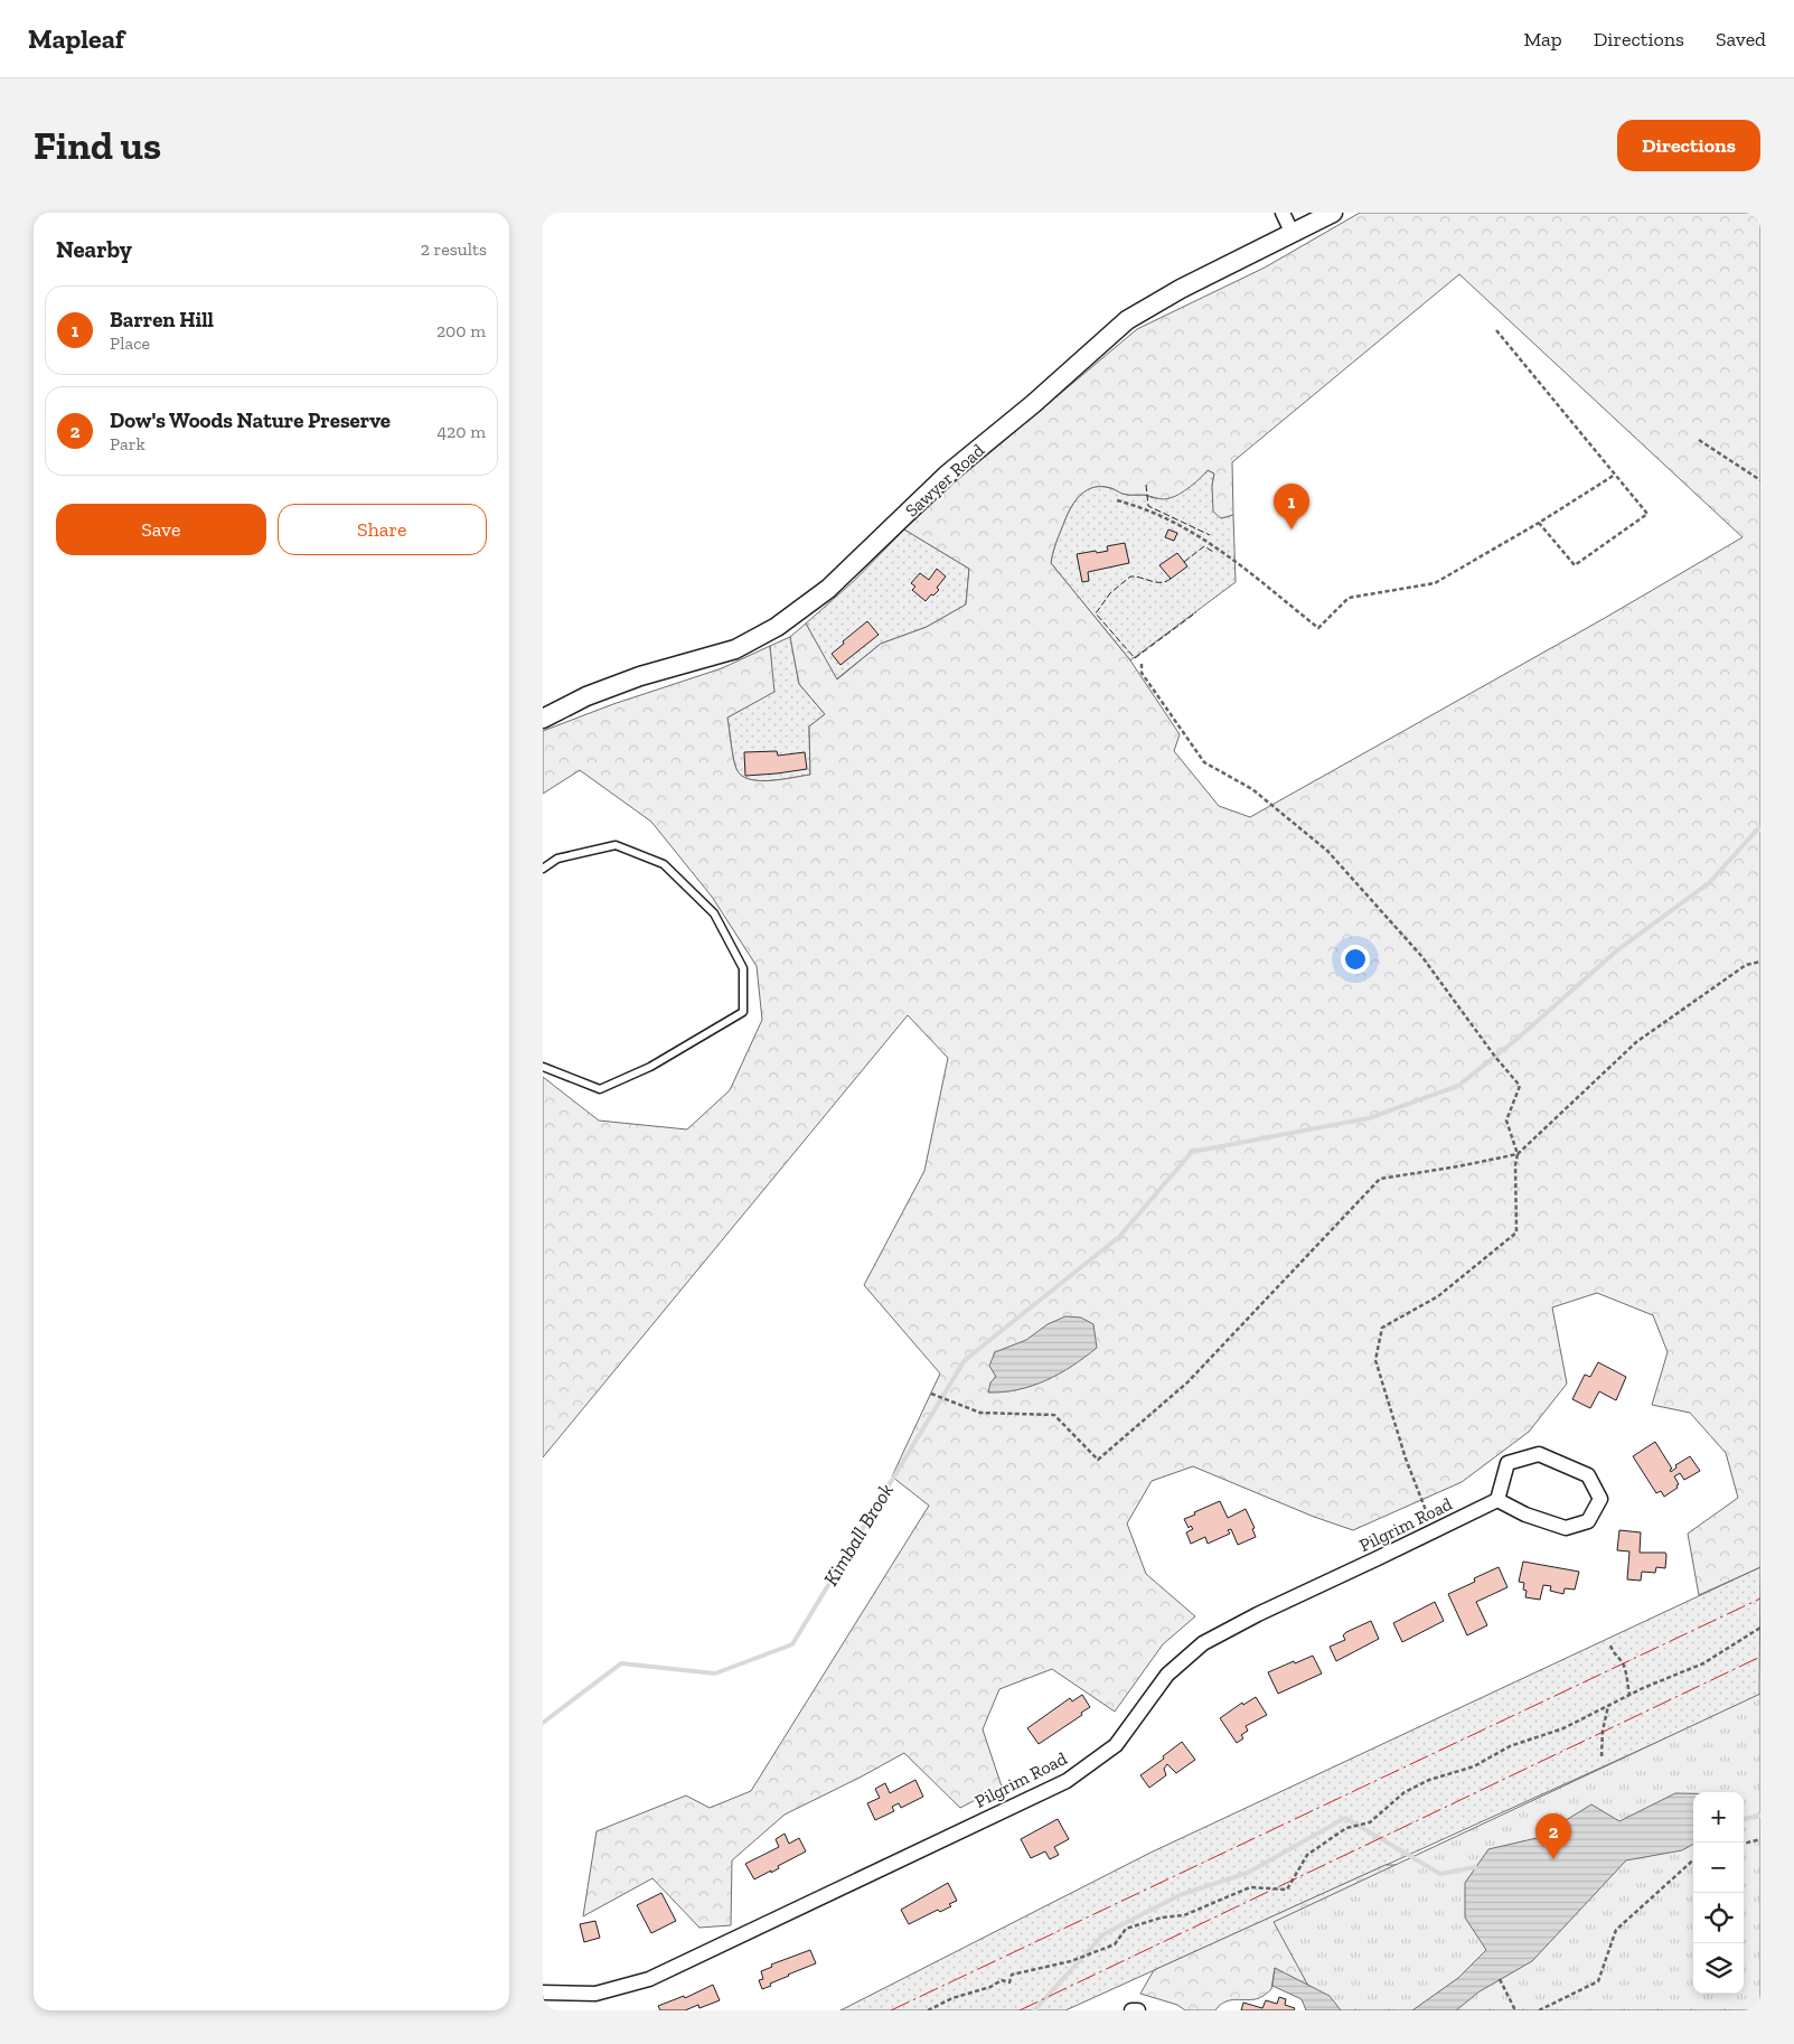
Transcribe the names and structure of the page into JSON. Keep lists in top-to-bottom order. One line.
{"streets":{"street":["Sawyer Road","Pilgrim Road"]},"water":["Kimball Brook"],"page":{"header":"Mapleaf","nav":["Map","Directions","Saved"],"buttons":["Directions",["Save","Share"]],"title":"Find us","heading":["Nearby","2 results"],"list":[{"mark":"1","name":"Barren Hill","note":"Place","value":"200 m"},{"mark":"2","name":"Dow's Woods Nature Preserve","note":"Park","value":"420 m"}],"pins":["1","2"],"map_buttons":["+","−"]}}
